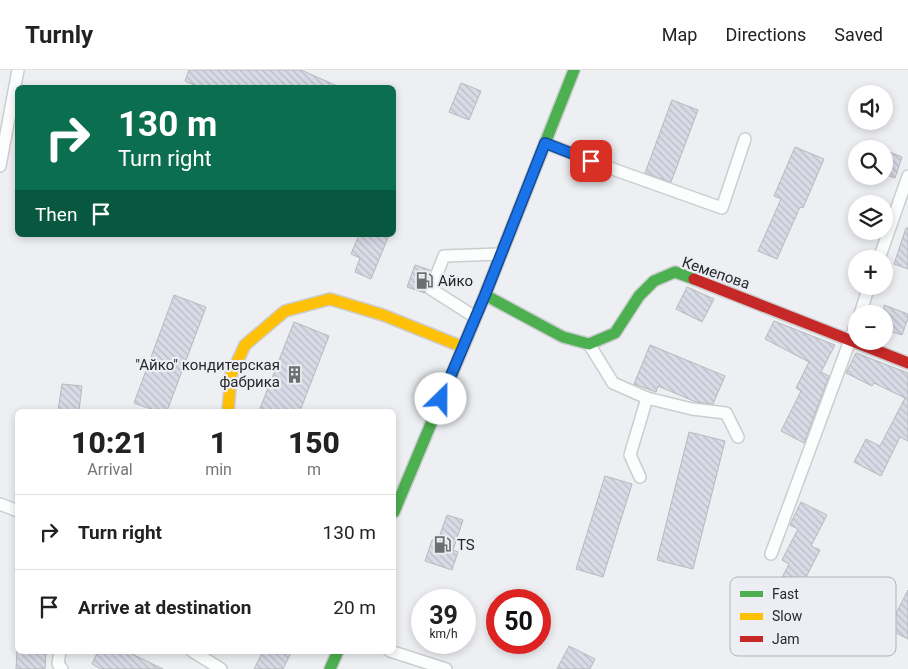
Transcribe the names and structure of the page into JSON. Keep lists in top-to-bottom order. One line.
{"streets":{"street":["Кемепова"]},"places":{"fuel station":["Айко","TS"],"building":["\"Айко\" кондитерская фабрика"]},"legend":["Fast","Slow","Jam"],"page":{"header":"Turnly","nav":["Map","Directions","Saved"],"map_buttons":["+","−"],"turn":["130 m","Turn right"],"then":"Then","eta":["10:21","Arrival","1","min","150","m"],"list":[{"name":"Turn right","value":"130 m"},{"name":"Arrive at destination","value":"20 m"}],"speed":"39 km/h","limit":"50"}}
